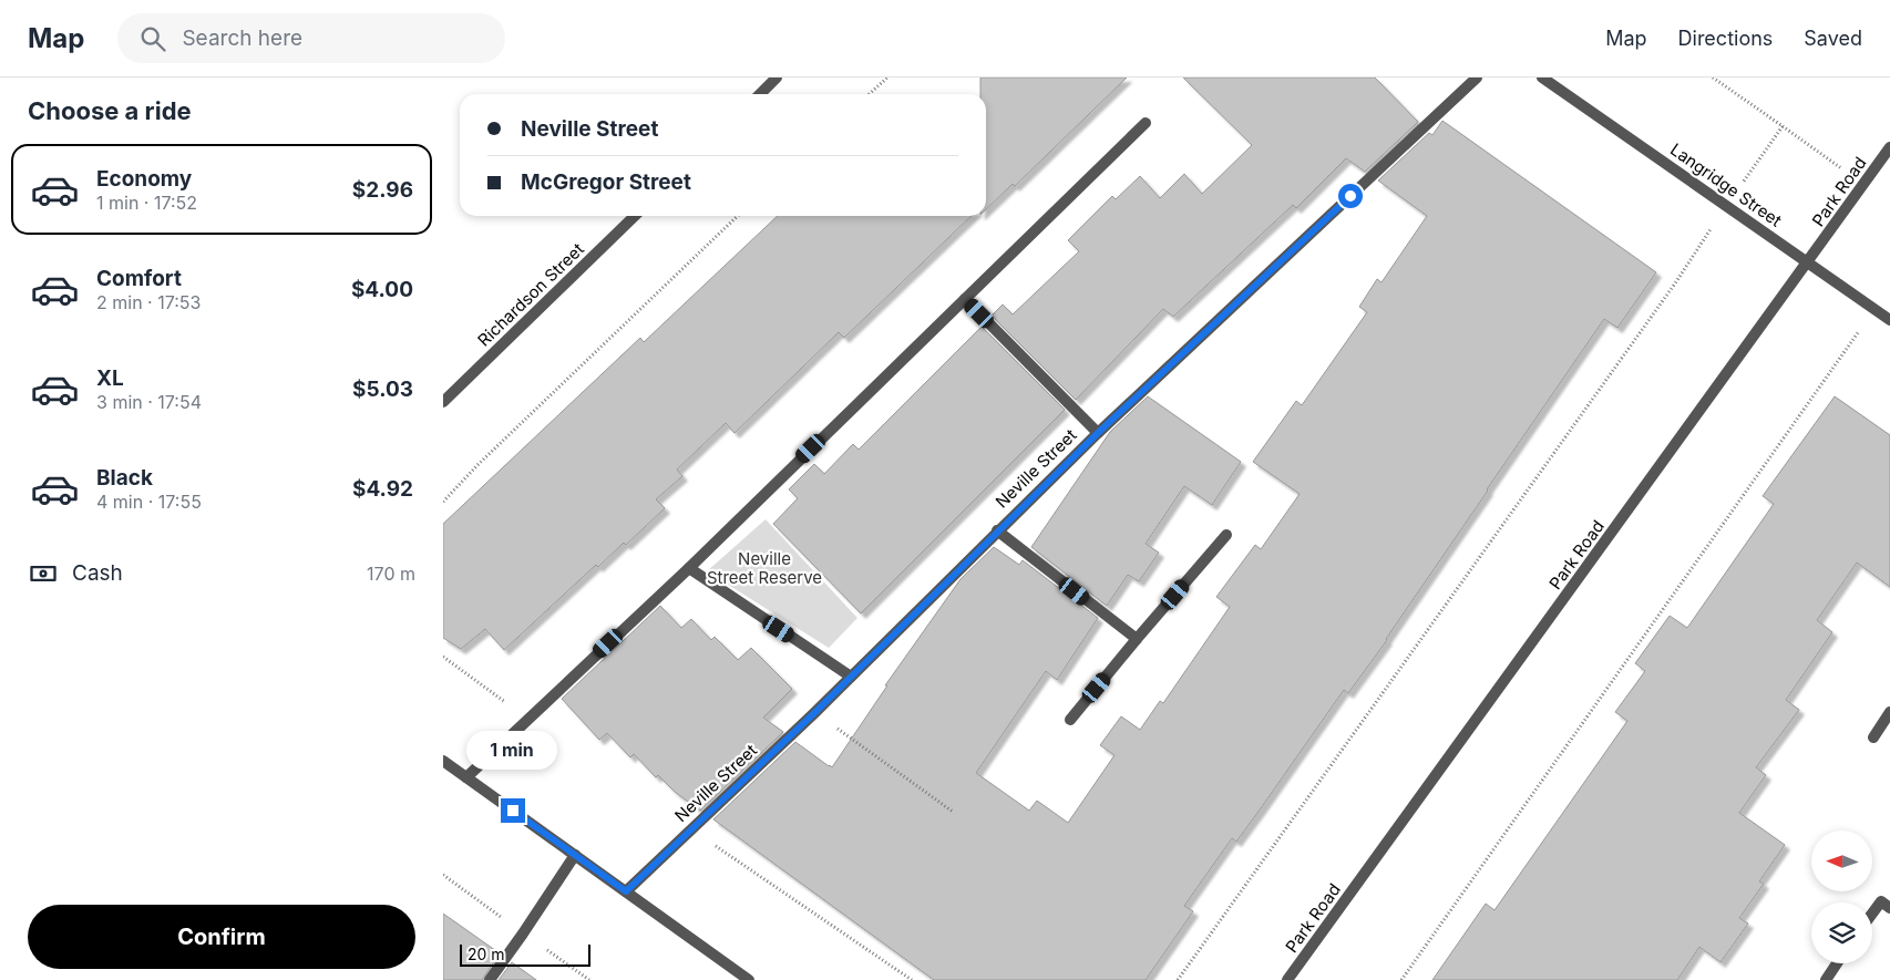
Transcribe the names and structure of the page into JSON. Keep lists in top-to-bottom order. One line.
{"streets":{"street":["Langridge Street","Park Road","Richardson Street","Neville Street"]},"crossings":[["Langridge Street","Park Road"]],"parks":["Neville Street Reserve"],"scale_bar":"20 m","north":"left","page":{"header":"Map","search":"Search here","nav":["Map","Directions","Saved"],"heading":"Choose a ride","banner":["Neville Street","McGregor Street"],"list":[{"name":"Economy","note":"1 min · 17:52","value":"$2.96"},{"name":"Comfort","note":"2 min · 17:53","value":"$4.00"},{"name":"XL","note":"3 min · 17:54","value":"$5.03"},{"name":"Black","note":"4 min · 17:55","value":"$4.92"}],"pay":["Cash","170 m"],"bubble":"1 min","buttons":"Confirm","scale":"20 m"}}
